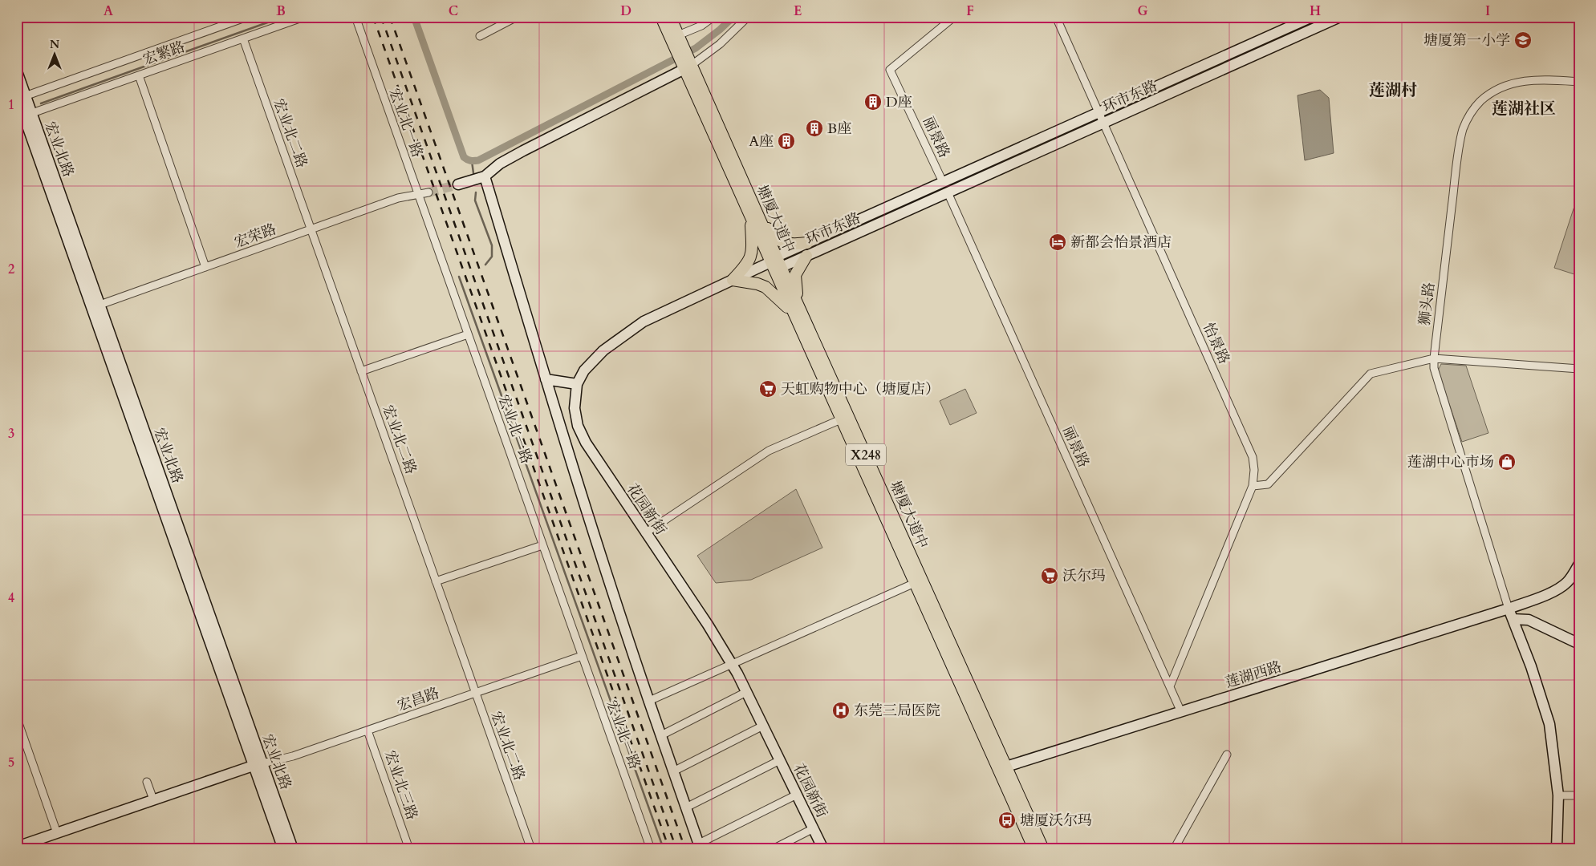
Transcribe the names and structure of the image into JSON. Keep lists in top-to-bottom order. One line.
{"streets":{"main road":["环市东路","宏业北路","塘厦大道中","X248","花园新街","莲湖西路"],"street":["宏繁路","宏业北一路","宏业北二路","丽景路","宏荣路","狮头路","怡景路","宏昌路","宏业北三路"]},"crossings":[["宏繁路","宏业北二路"],["宏繁路","宏业北路"],["环市东路","丽景路"],["环市东路","塘厦大道中"],["环市东路","怡景路"],["环市东路","花园新街"],["宏业北一路","宏荣路"],["宏业北一路","宏昌路"],["宏业北二路","宏荣路"],["宏业北二路","宏昌路"],["丽景路","怡景路"],["丽景路","莲湖西路"],["宏业北路","宏荣路"],["宏业北路","宏昌路"],["塘厦大道中","花园新街"],["塘厦大道中","莲湖西路"],["狮头路","莲湖西路"],["宏昌路","宏业北三路"]],"districts":["莲湖村","莲湖社区"],"places":{"school or university":["塘厦第一小学"],"building":["D座","B座","A座"],"hotel":["新都会怡景酒店"],"supermarket":["天虹购物中心（塘厦店）","沃尔玛"],"shop":["莲湖中心市场"],"hospital":["东莞三局医院"],"bus stop":["塘厦沃尔玛"]},"north":"top","grid":{"columns":["A","B","C","D","E","F","G","H","I"],"rows":["1","2","3","4","5"]}}
